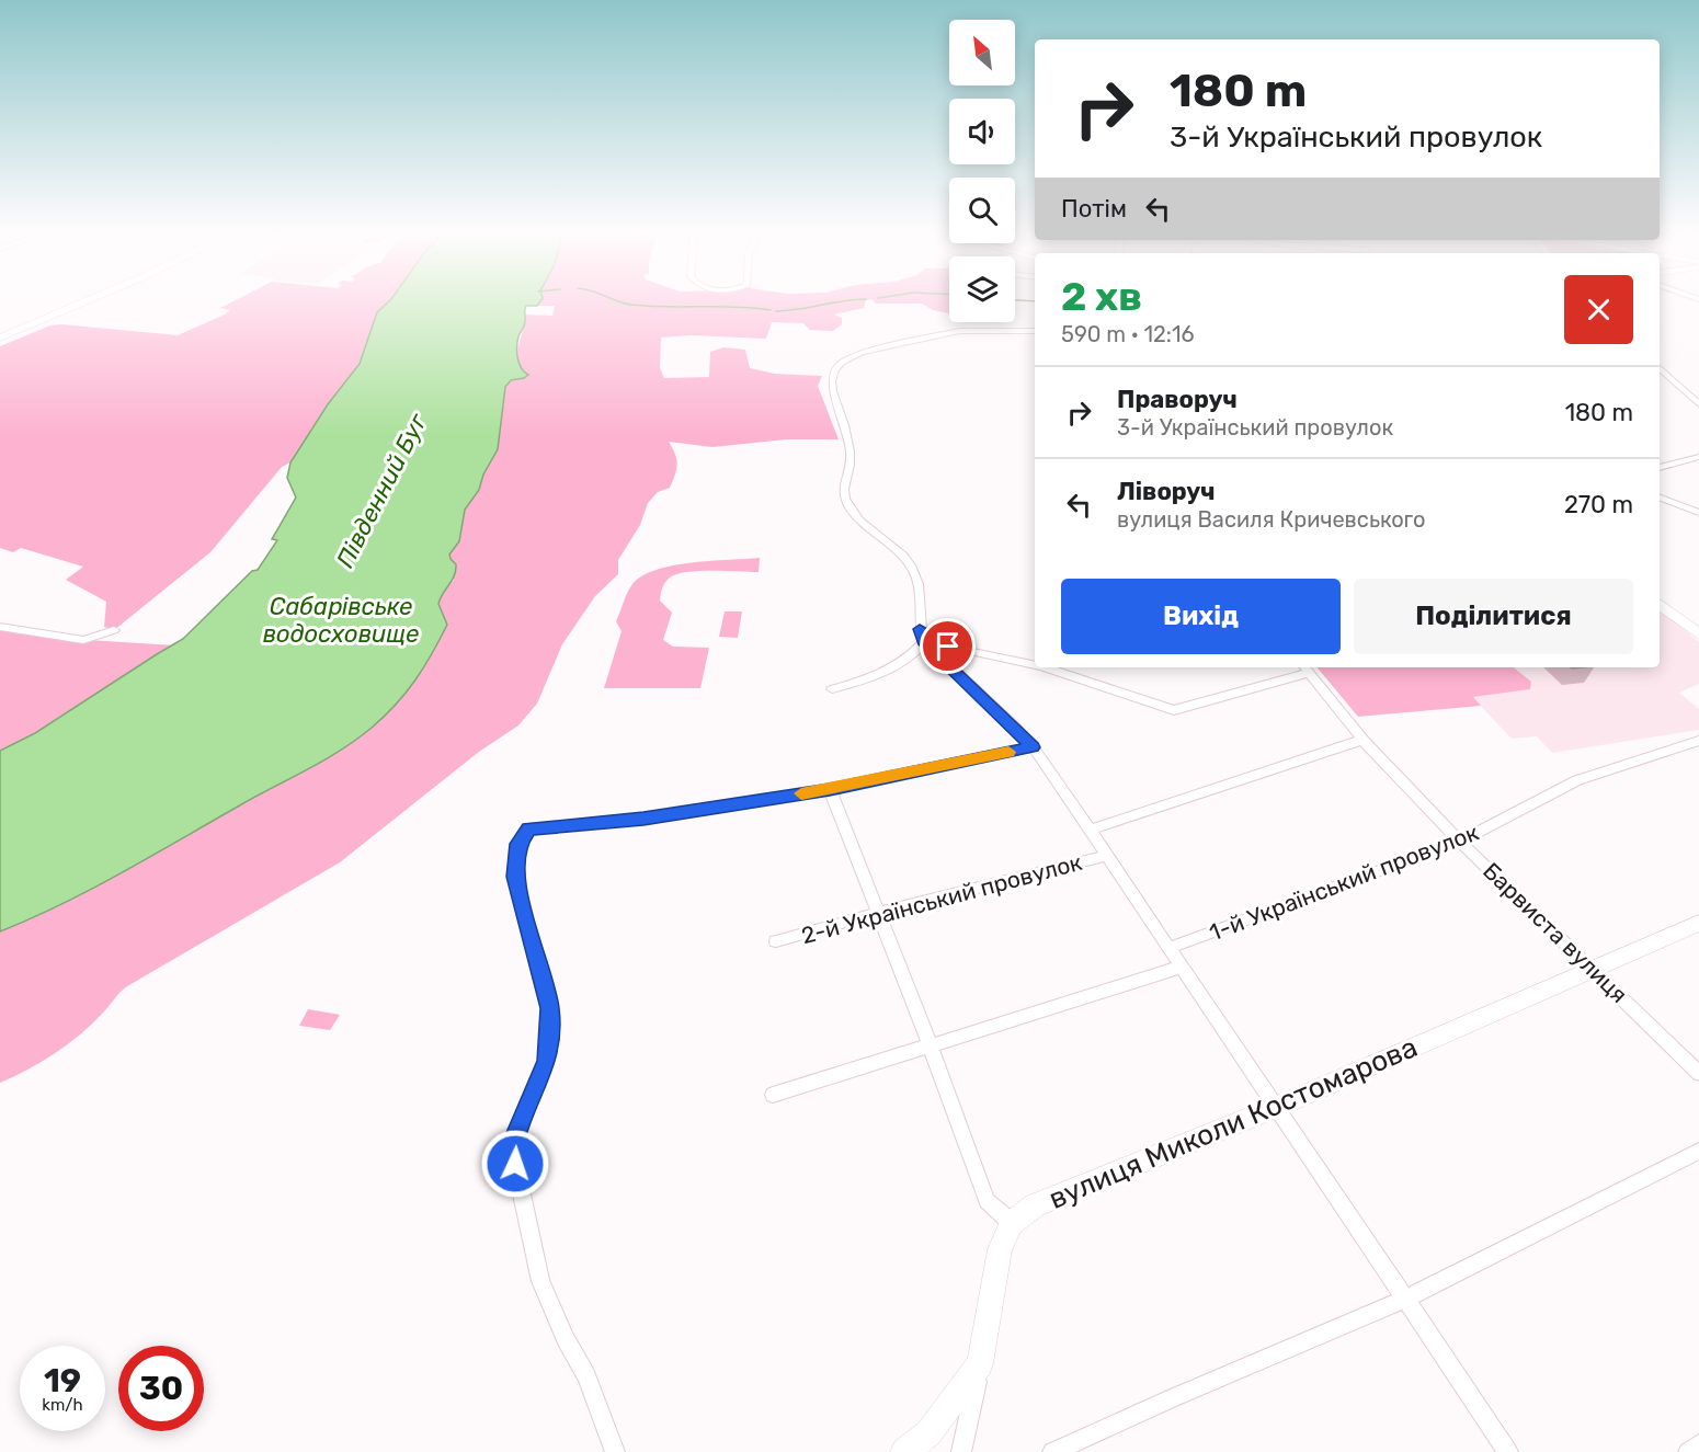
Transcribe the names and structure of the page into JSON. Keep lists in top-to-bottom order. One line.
{"streets":{"street":["1-й Український провулок","2-й Український провулок","Барвиста вулиця","вулиця Миколи Костомарова"]},"crossings":[["1-й Український провулок","Барвиста вулиця"],["2-й Український провулок","Барвиста вулиця"],["Барвиста вулиця","вулиця Миколи Костомарова"]],"water":["Південний Буг","Сабарівське водосховище"],"north":"top left","page":{"turn":["180 m","3-й Український провулок"],"then":"Потім","heading":["2 хв","590 m · 12:16"],"list":[{"name":"Праворуч","note":"3-й Український провулок","value":"180 m"},{"name":"Ліворуч","note":"вулиця Василя Кричевського","value":"270 m"}],"buttons":["Вихід","Поділитися"],"speed":"19 km/h","limit":"30"}}
